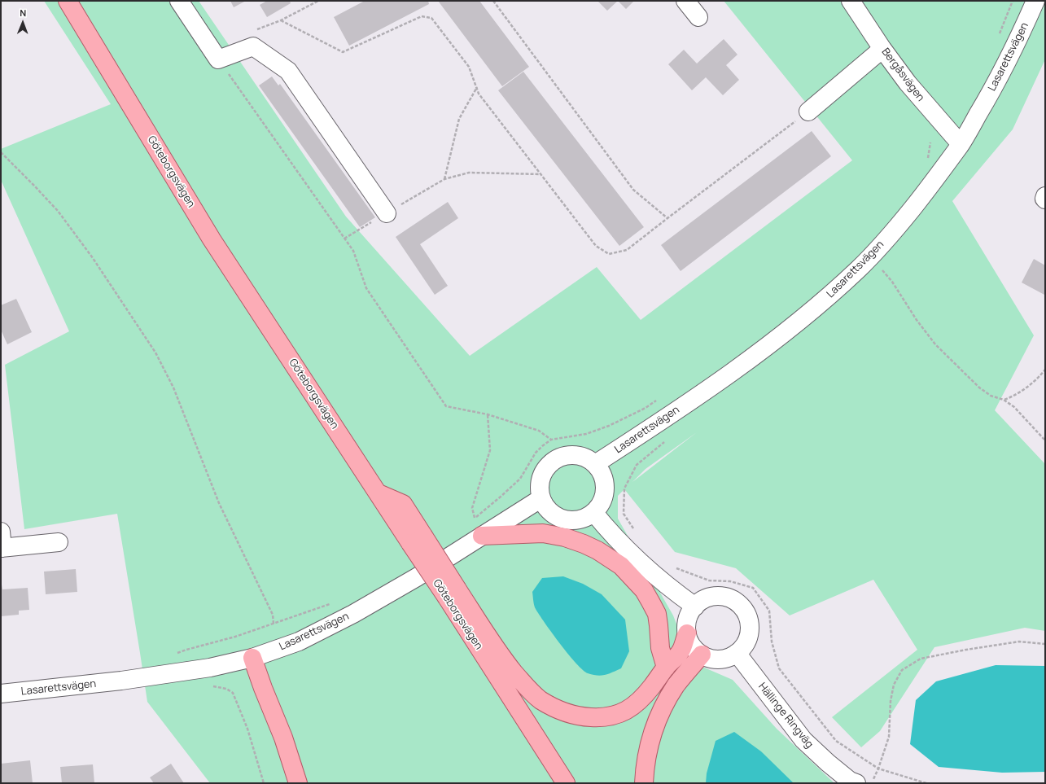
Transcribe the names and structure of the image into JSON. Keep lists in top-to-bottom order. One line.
{"streets":{"main road":["Göteborgsvägen"],"street":["Lasarettsvägen","Bergåsvägen","Hällinge Ringväg"]},"crossings":[["Lasarettsvägen","Bergåsvägen"]],"north":"top"}
